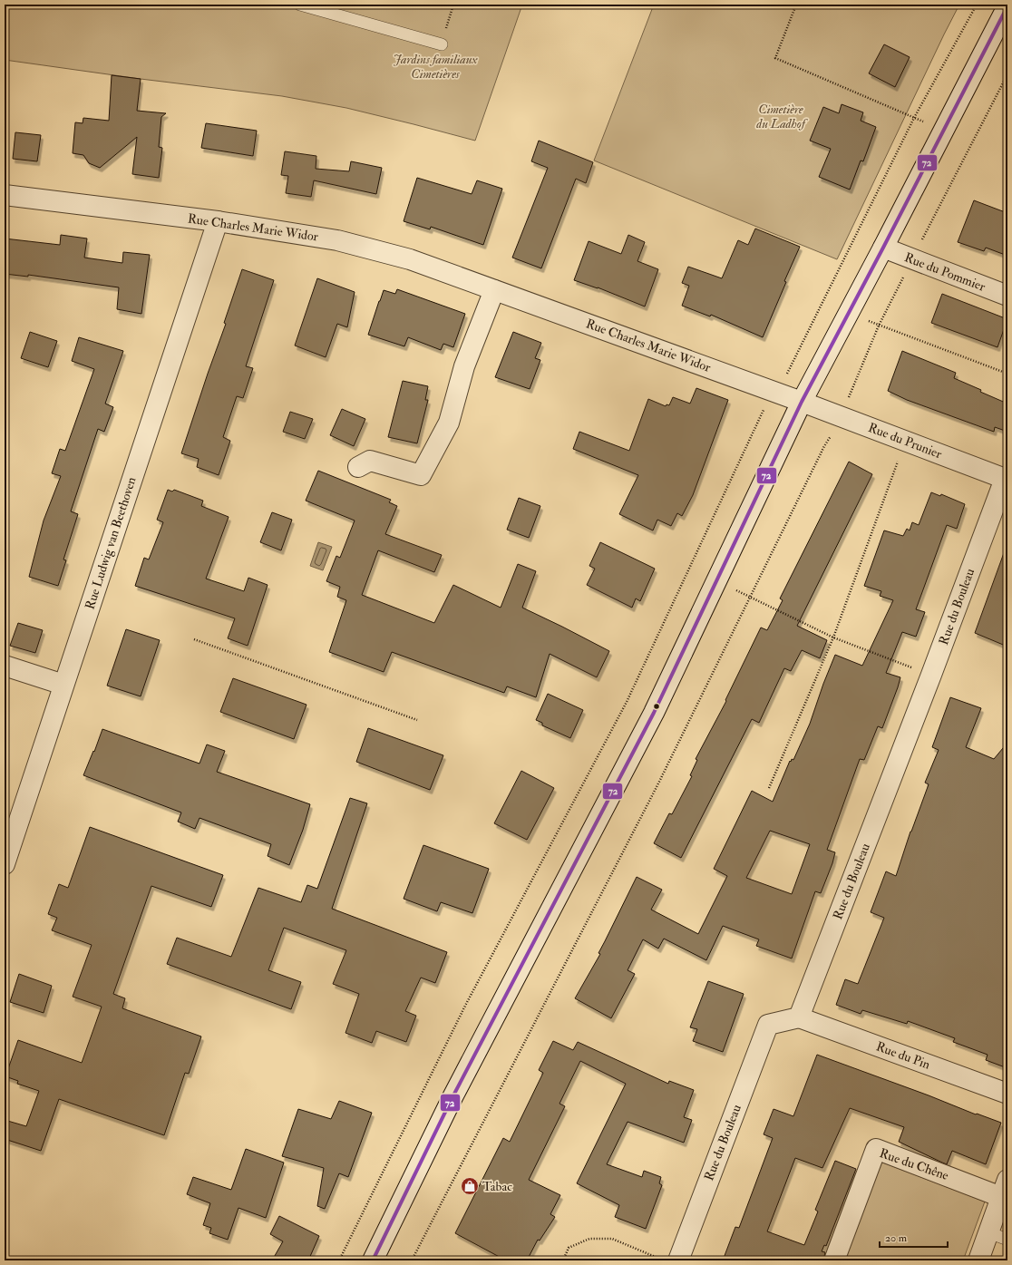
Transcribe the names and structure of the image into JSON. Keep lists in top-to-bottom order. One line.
{"streets":{"street":["Rue Charles Marie Widor","Rue du Pommier","Rue du Prunier","Rue Ludwig van Beethoven","Rue du Bouleau","Rue du Pin","Rue du Chêne"]},"crossings":[["Rue Charles Marie Widor","Rue du Prunier"],["Rue Charles Marie Widor","Rue Ludwig van Beethoven"],["Rue du Prunier","Rue du Bouleau"],["Rue du Bouleau","Rue du Pin"]],"parks":["Jardins familiaux Cimetières","Cimetière du Ladhof"],"places":{"shop":["Tabac"]},"lines":["transit line 72"],"scale_bar":"20 m"}
